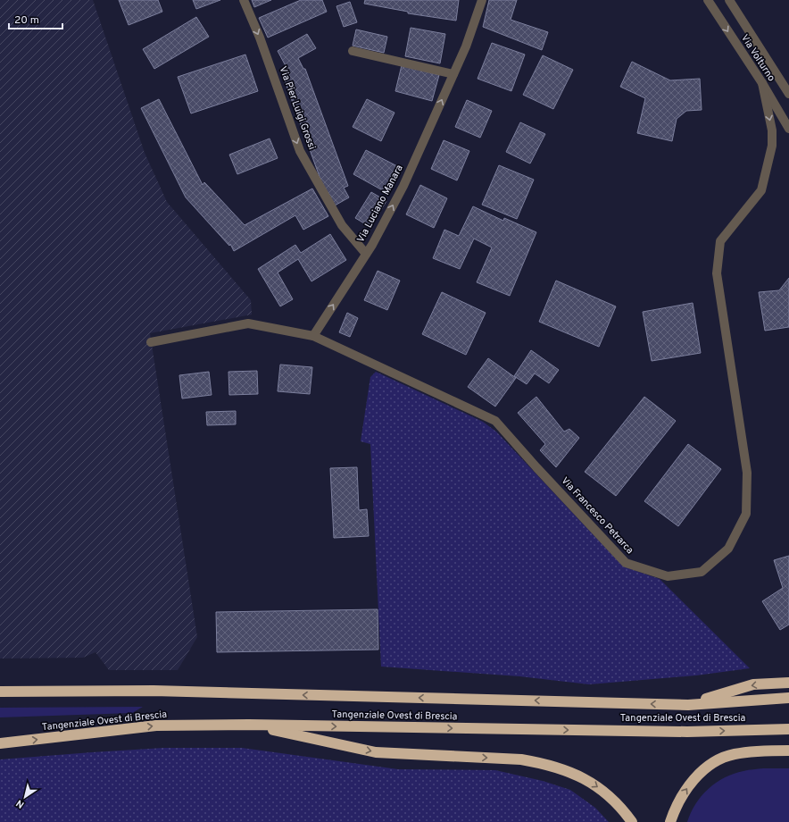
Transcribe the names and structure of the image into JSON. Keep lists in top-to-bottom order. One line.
{"streets":{"highway":["Tangenziale Ovest di Brescia"],"street":["Via Volturno","Via Pier Luigi Grossi","Via Luciano Manara","Via Francesco Petrarca"]},"crossings":[["Via Volturno","Via Francesco Petrarca"],["Via Pier Luigi Grossi","Via Luciano Manara"],["Via Luciano Manara","Via Francesco Petrarca"]],"one_way":["Via Pier Luigi Grossi","Via Luciano Manara"],"scale_bar":"20 m","north":"bottom left"}
